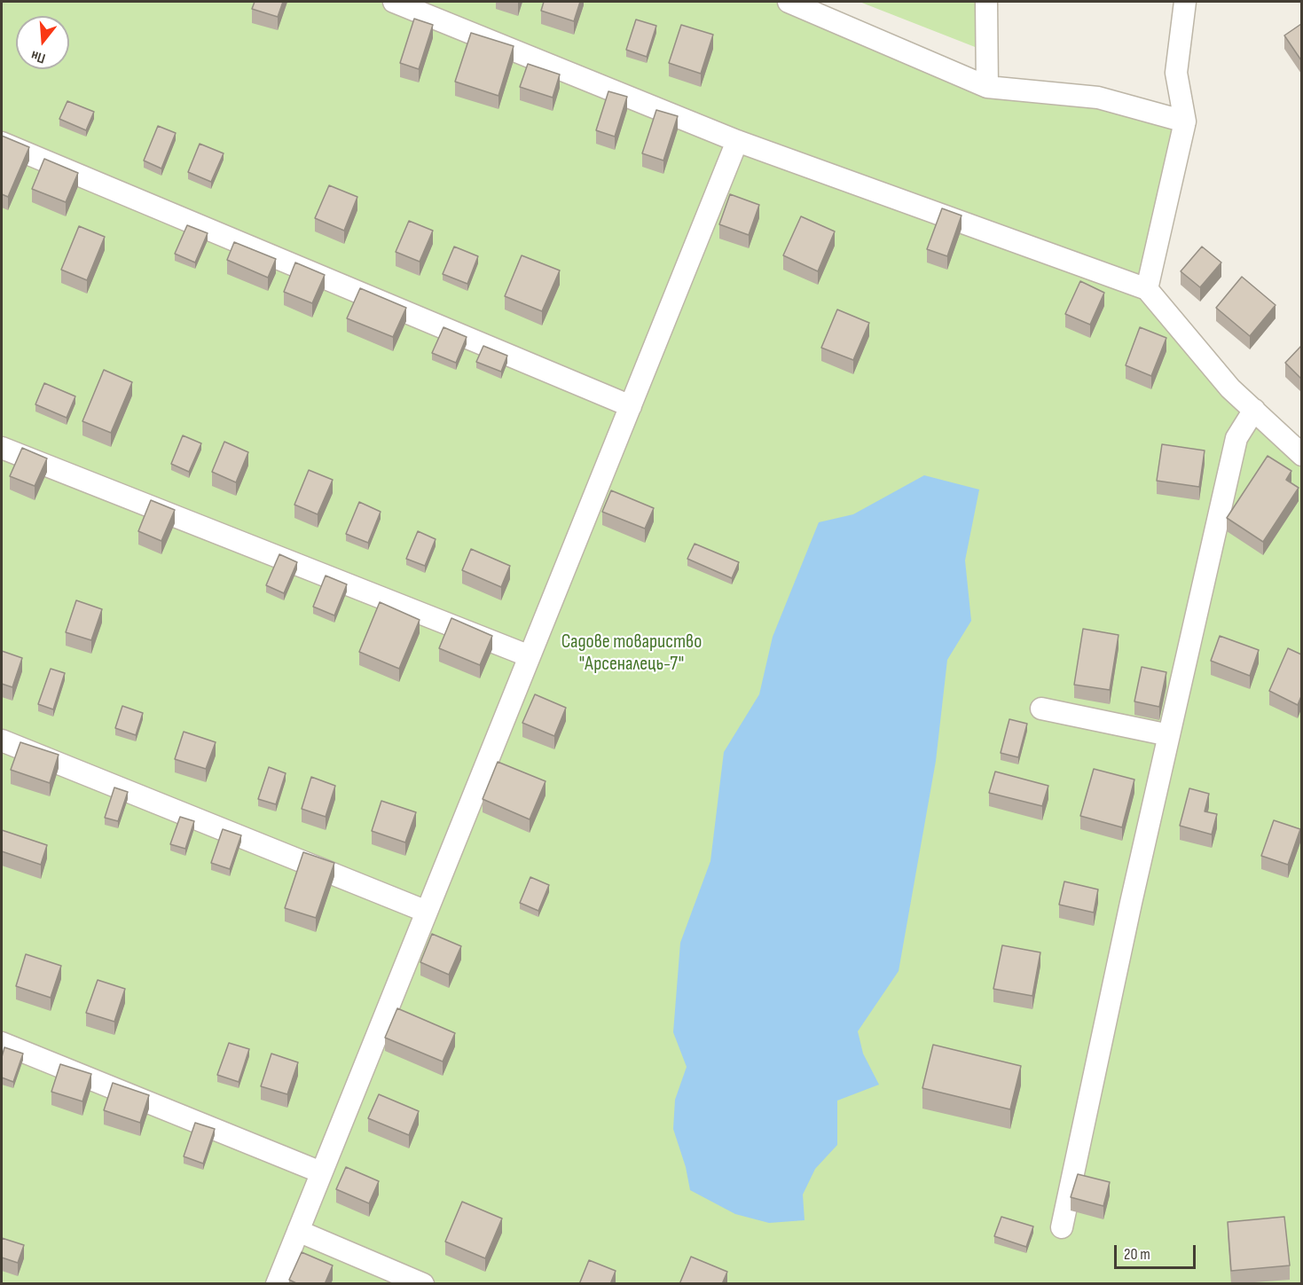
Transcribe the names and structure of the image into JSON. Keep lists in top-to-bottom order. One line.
{"parks":["Садове товариство \"Арсеналець-7\""],"scale_bar":"20 m","north":"bottom"}
